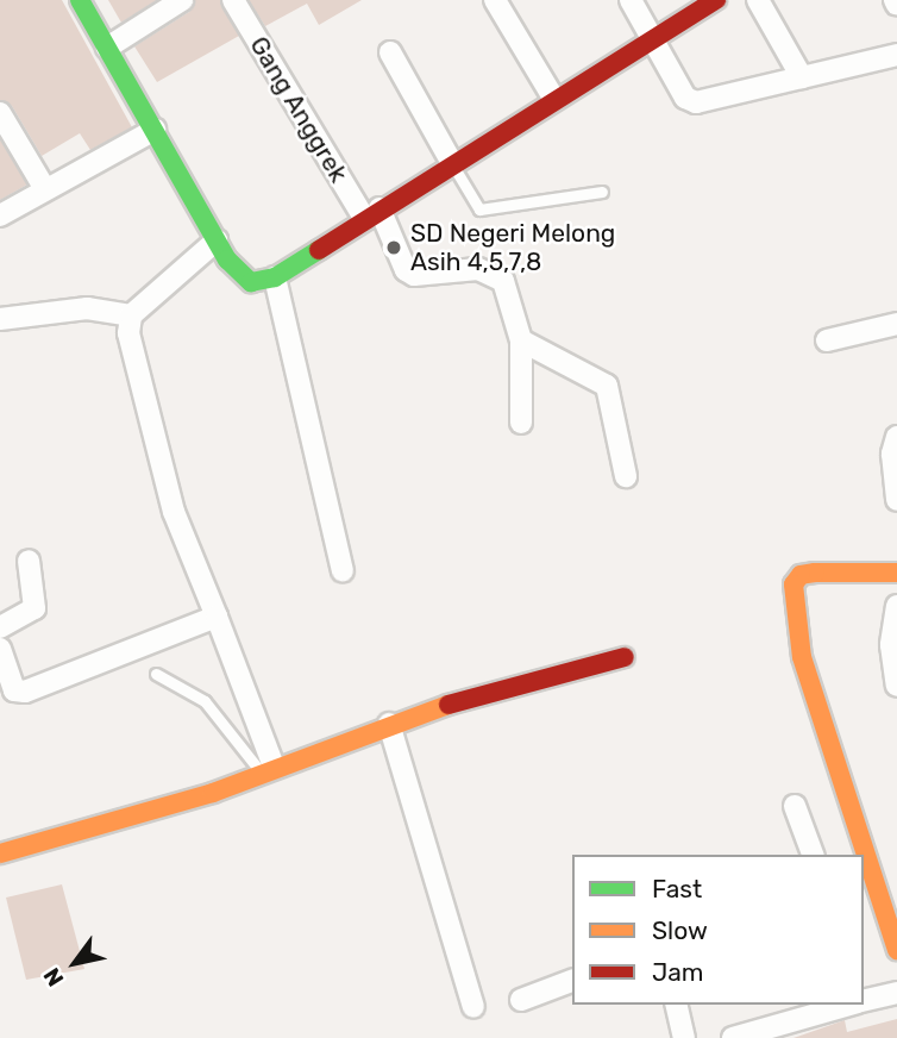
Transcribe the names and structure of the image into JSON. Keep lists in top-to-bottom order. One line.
{"streets":{"street":["Gang Anggrek"]},"places":["SD Negeri Melong Asih 4,5,7,8"],"legend":["Fast","Slow","Jam"],"north":"bottom left"}
